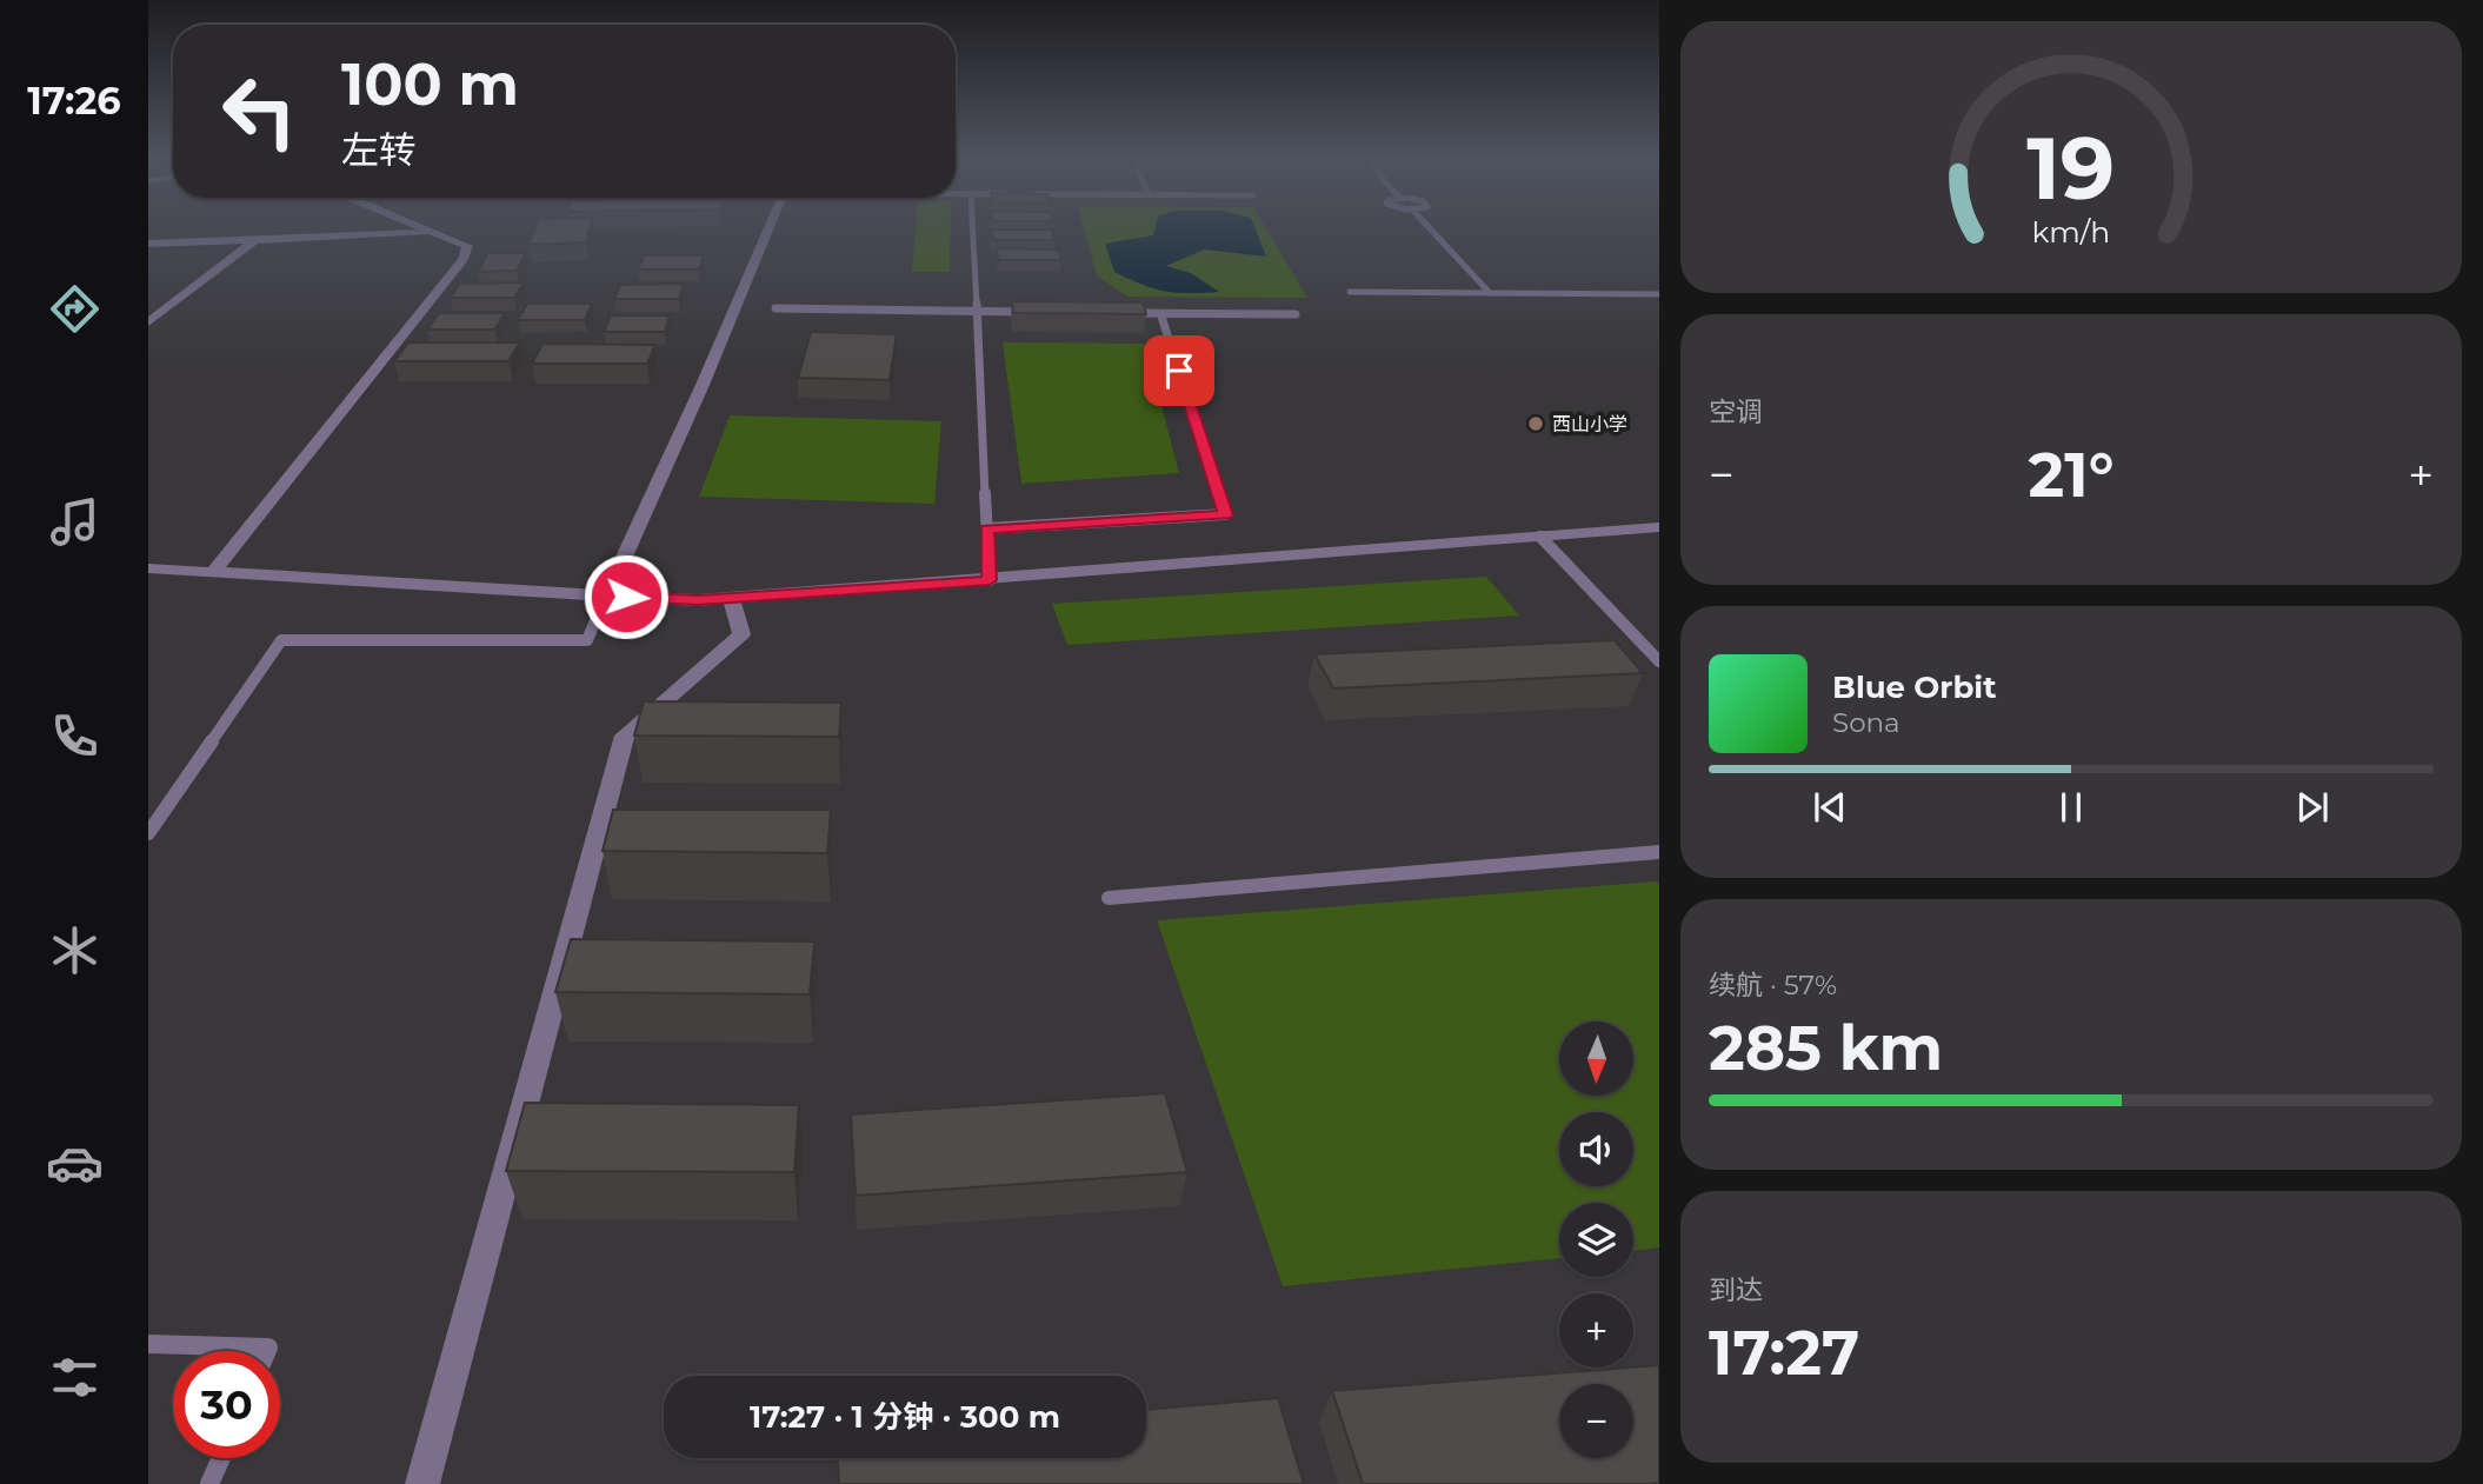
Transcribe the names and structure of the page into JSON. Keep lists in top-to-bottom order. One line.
{"places":["西山小学"],"north":"bottom","page":{"tabs":"17:26","turn":["100 m","左转"],"tile":["空调",["续航 · 57%","285 km"],["到达","17:27"]],"heat":["−","21°","+"],"song":["Blue Orbit","Sona"],"map_buttons":["+","−"],"limit":"30","trip":"17:27 · 1 分钟 · 300 m","gauge":["19","km/h"]}}
